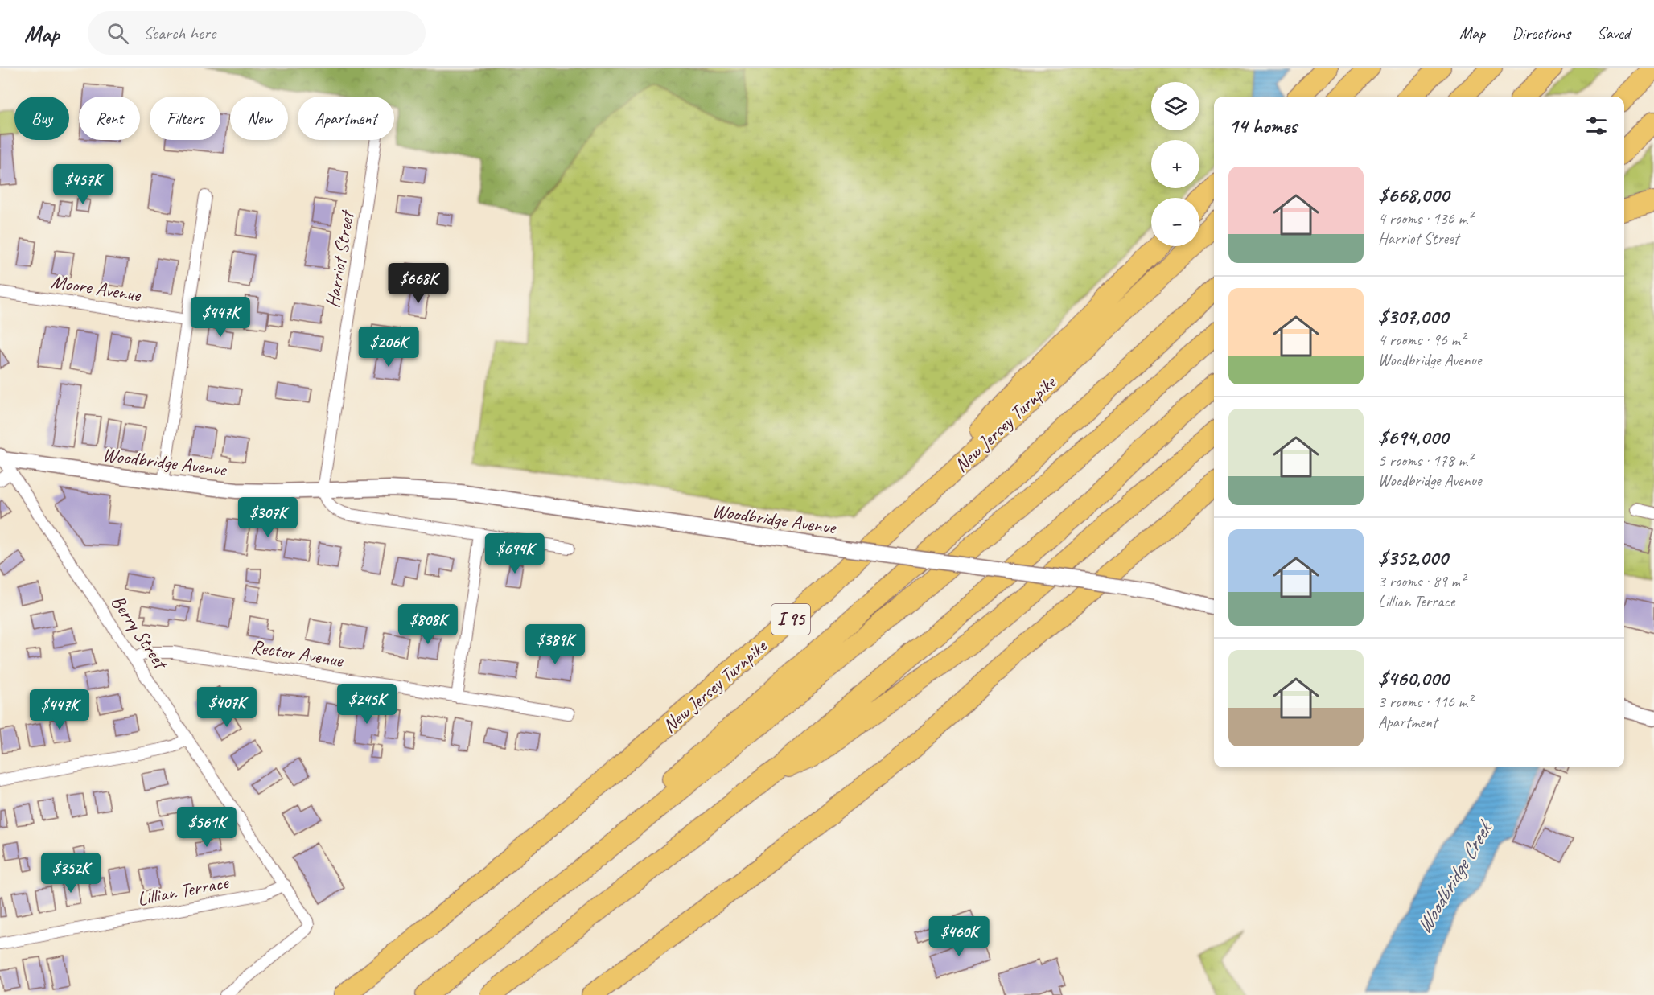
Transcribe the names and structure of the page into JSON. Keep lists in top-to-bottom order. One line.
{"streets":{"highway":["New Jersey Turnpike","I 95"],"street":["Harriot Street","Moore Avenue","Woodbridge Avenue","Berry Street","Rector Avenue","Lillian Terrace"]},"crossings":[["Harriot Street","Woodbridge Avenue"],["Woodbridge Avenue","Berry Street"],["Berry Street","Rector Avenue"],["Berry Street","Lillian Terrace"]],"water":["Woodbridge Creek"],"page":{"header":"Map","search":"Search here","nav":["Map","Directions","Saved"],"map_buttons":["+","−"],"chip":["Buy","Rent","Filters","New","Apartment"],"heading":"14 homes","list":[{"name":"$668,000","note":"4 rooms · 136 m² · Harriot Street"},{"name":"$307,000","note":"4 rooms · 96 m² · Woodbridge Avenue"},{"name":"$694,000","note":"5 rooms · 178 m² · Woodbridge Avenue"},{"name":"$352,000","note":"3 rooms · 89 m² · Lillian Terrace"},{"name":"$460,000","note":"3 rooms · 116 m² · Apartment"}],"price":["$457K","$668K","$447K","$206K","$307K","$694K","$808K","$389K","$245K","$407K","$447K","$561K","$352K","$460K"]}}
